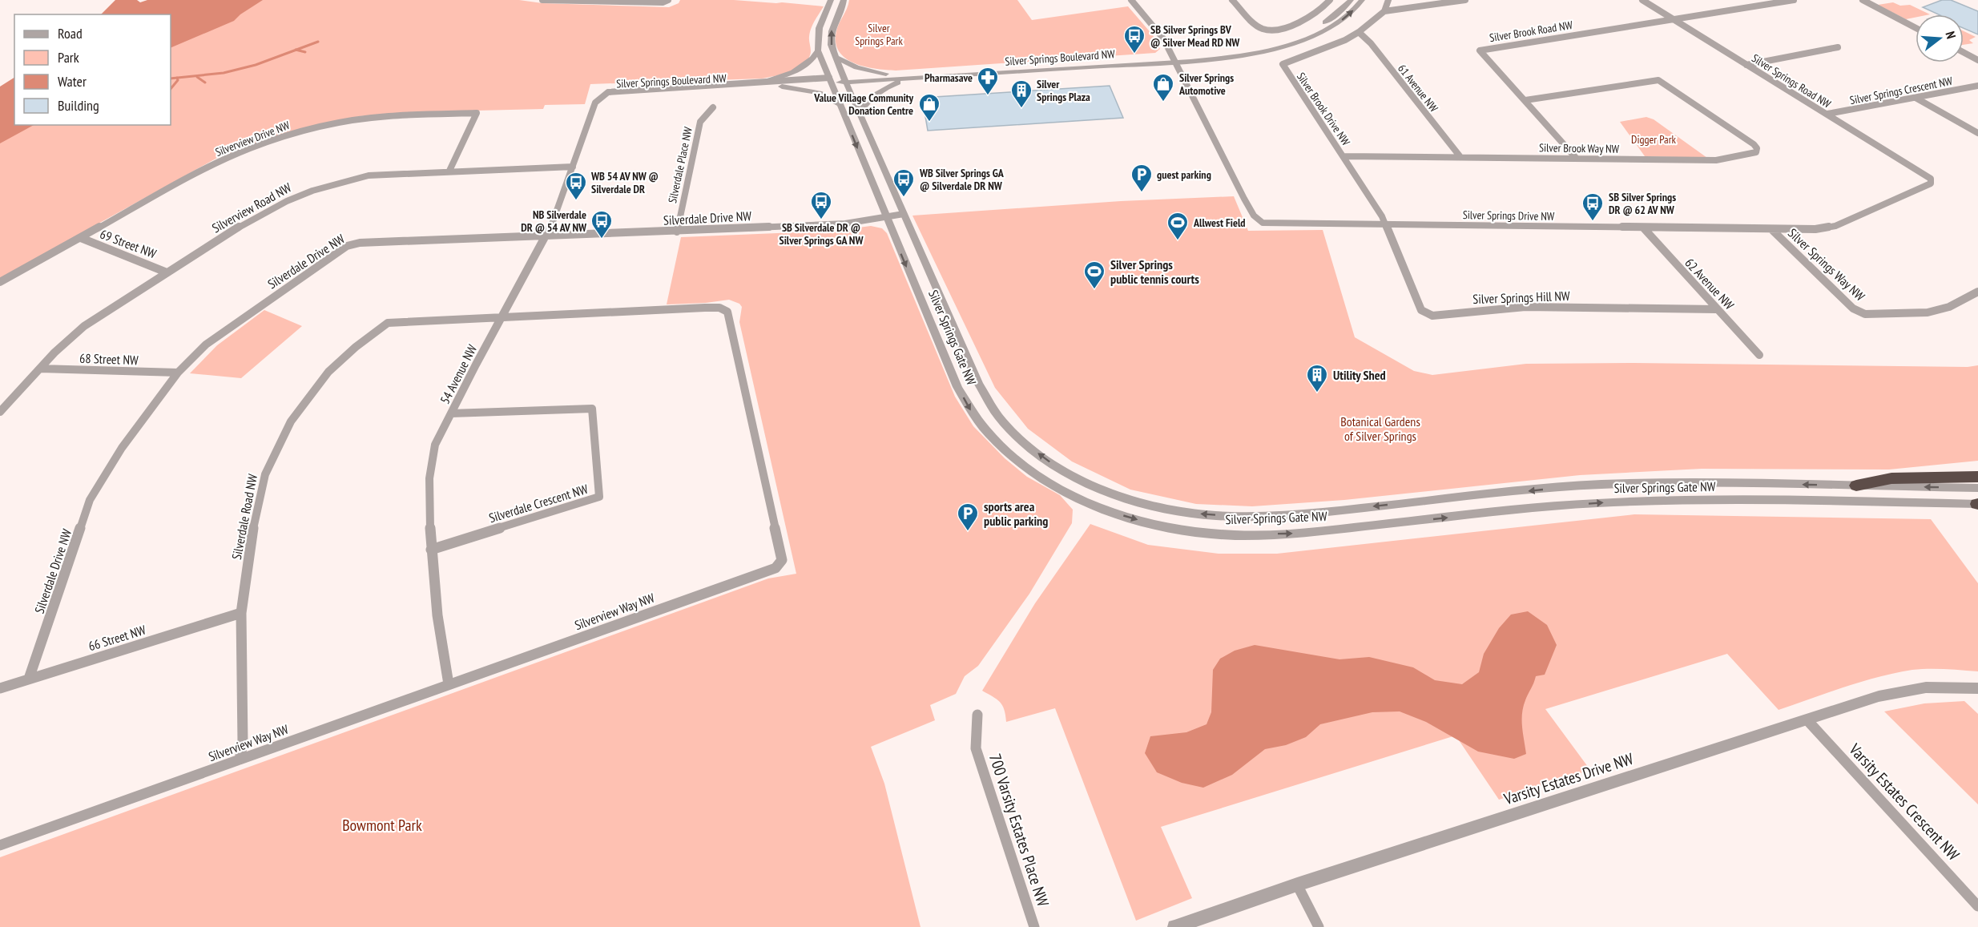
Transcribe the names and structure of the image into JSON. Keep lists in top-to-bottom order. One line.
{"streets":{"street":["Silver Brook Road NW","Silver Springs Boulevard NW","Silver Springs Road NW","61 Avenue NW","Silver Springs Crescent NW","Silver Brook Drive NW","Silverview Drive NW","Silver Brook Way NW","Silverdale Place NW","Silverview Road NW","Silver Springs Drive NW","Silverdale Drive NW","69 Street NW","Silver Springs Way NW","62 Avenue NW","Silver Springs Hill NW","Silver Springs Gate NW","68 Street NW","54 Avenue NW","Silverdale Crescent NW","Silverdale Road NW","Silverview Way NW","66 Street NW","Varsity Estates Drive NW","Varsity Estates Crescent NW","700 Varsity Estates Place NW"]},"crossings":[["Silver Brook Road NW","Silver Springs Road NW"],["Silver Brook Road NW","Silver Brook Way NW"],["Silver Springs Boulevard NW","Silver Springs Drive NW"],["Silver Springs Boulevard NW","Silver Springs Gate NW"],["Silver Springs Boulevard NW","54 Avenue NW"],["Silver Springs Road NW","Silver Springs Crescent NW"],["Silver Springs Road NW","Silver Springs Drive NW"],["61 Avenue NW","Silver Brook Drive NW"],["61 Avenue NW","Silver Brook Way NW"],["Silver Brook Drive NW","Silver Brook Way NW"],["Silver Brook Drive NW","Silver Springs Drive NW"],["Silver Brook Drive NW","Silver Springs Hill NW"],["Silverview Drive NW","Silverview Road NW"],["Silverview Drive NW","69 Street NW"],["Silverdale Place NW","Silverdale Drive NW"],["Silverview Road NW","69 Street NW"],["Silverview Road NW","68 Street NW"],["Silverview Road NW","54 Avenue NW"],["Silver Springs Drive NW","Silver Springs Way NW"],["Silver Springs Drive NW","62 Avenue NW"],["Silver Springs Drive NW","Silver Springs Hill NW"],["Silverdale Drive NW","Silver Springs Gate NW"],["Silverdale Drive NW","68 Street NW"],["Silverdale Drive NW","54 Avenue NW"],["Silverdale Drive NW","66 Street NW"],["62 Avenue NW","Silver Springs Hill NW"],["54 Avenue NW","Silverdale Crescent NW"],["54 Avenue NW","Silverdale Road NW"],["54 Avenue NW","Silverview Way NW"],["Silverdale Road NW","Silverview Way NW"],["Silverdale Road NW","66 Street NW"],["Varsity Estates Drive NW","Varsity Estates Crescent NW"]],"parks":["Silver Springs Park","Digger Park","Botanical Gardens of Silver Springs","Bowmont Park"],"places":{"bus stop":["SB Silver Springs BV @ Silver Mead RD NW","WB Silver Springs GA @ Silverdale DR NW","WB 54 AV NW @ Silverdale DR","SB Silverdale DR @ Silver Springs GA NW","SB Silver Springs DR @ 62 AV NW","NB Silverdale DR @ 54 AV NW"],"pharmacy":["Pharmasave"],"shop":["Silver Springs Automotive","Value Village Community Donation Centre"],"building":["Silver Springs Plaza","Utility Shed"],"parking":["guest parking","sports area public parking"],"sports":["Allwest Field","Silver Springs public tennis courts"]},"legend":["Road","Park","Water","Building"],"north":"right"}
